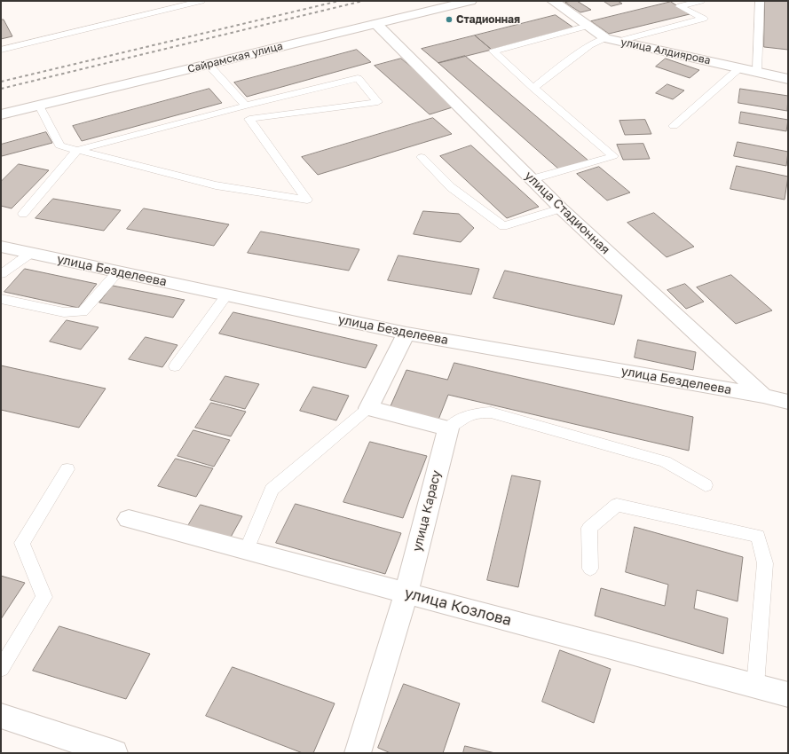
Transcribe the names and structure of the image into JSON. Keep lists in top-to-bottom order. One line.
{"streets":{"street":["улица Алдиярова","Сайрамская улица","улица Стадионная","улица Безделеева","улица Карасу","улица Козлова"]},"crossings":[["Сайрамская улица","улица Стадионная"],["улица Стадионная","улица Безделеева"],["улица Карасу","улица Козлова"]],"places":["Стадионная"]}
